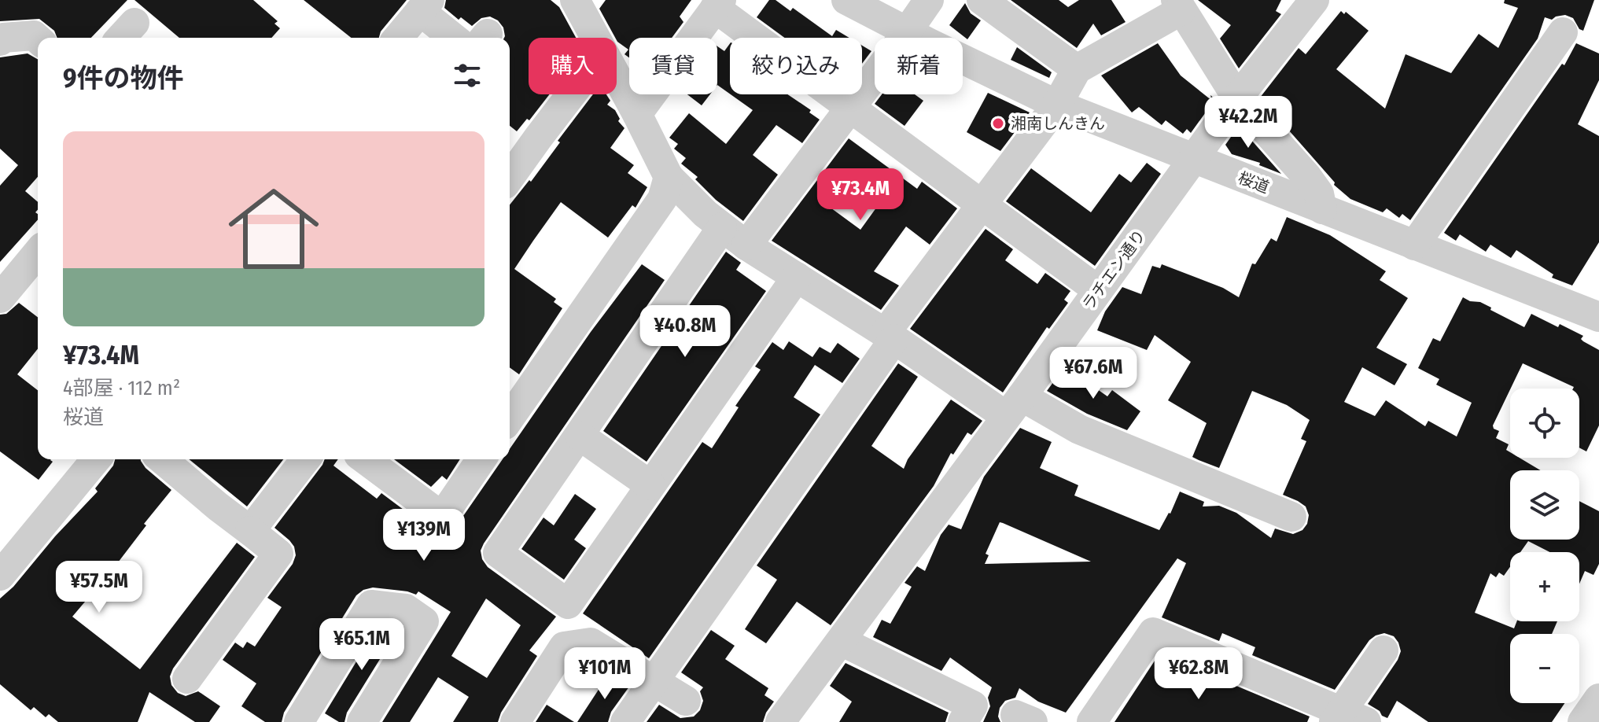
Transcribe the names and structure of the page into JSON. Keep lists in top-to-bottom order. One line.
{"streets":{"street":["桜道","ラチエン通り"]},"crossings":[["桜道","ラチエン通り"]],"places":["湘南しんきん"],"page":{"chip":["購入","賃貸","絞り込み","新着"],"heading":"9件の物件","price":["¥42.2M","¥73.4M","¥40.8M","¥67.6M","¥139M","¥57.5M","¥65.1M","¥101M","¥62.8M"],"list":[{"name":"¥73.4M","note":"4部屋 · 112 m² · 桜道"}],"map_buttons":["+","−"]}}
